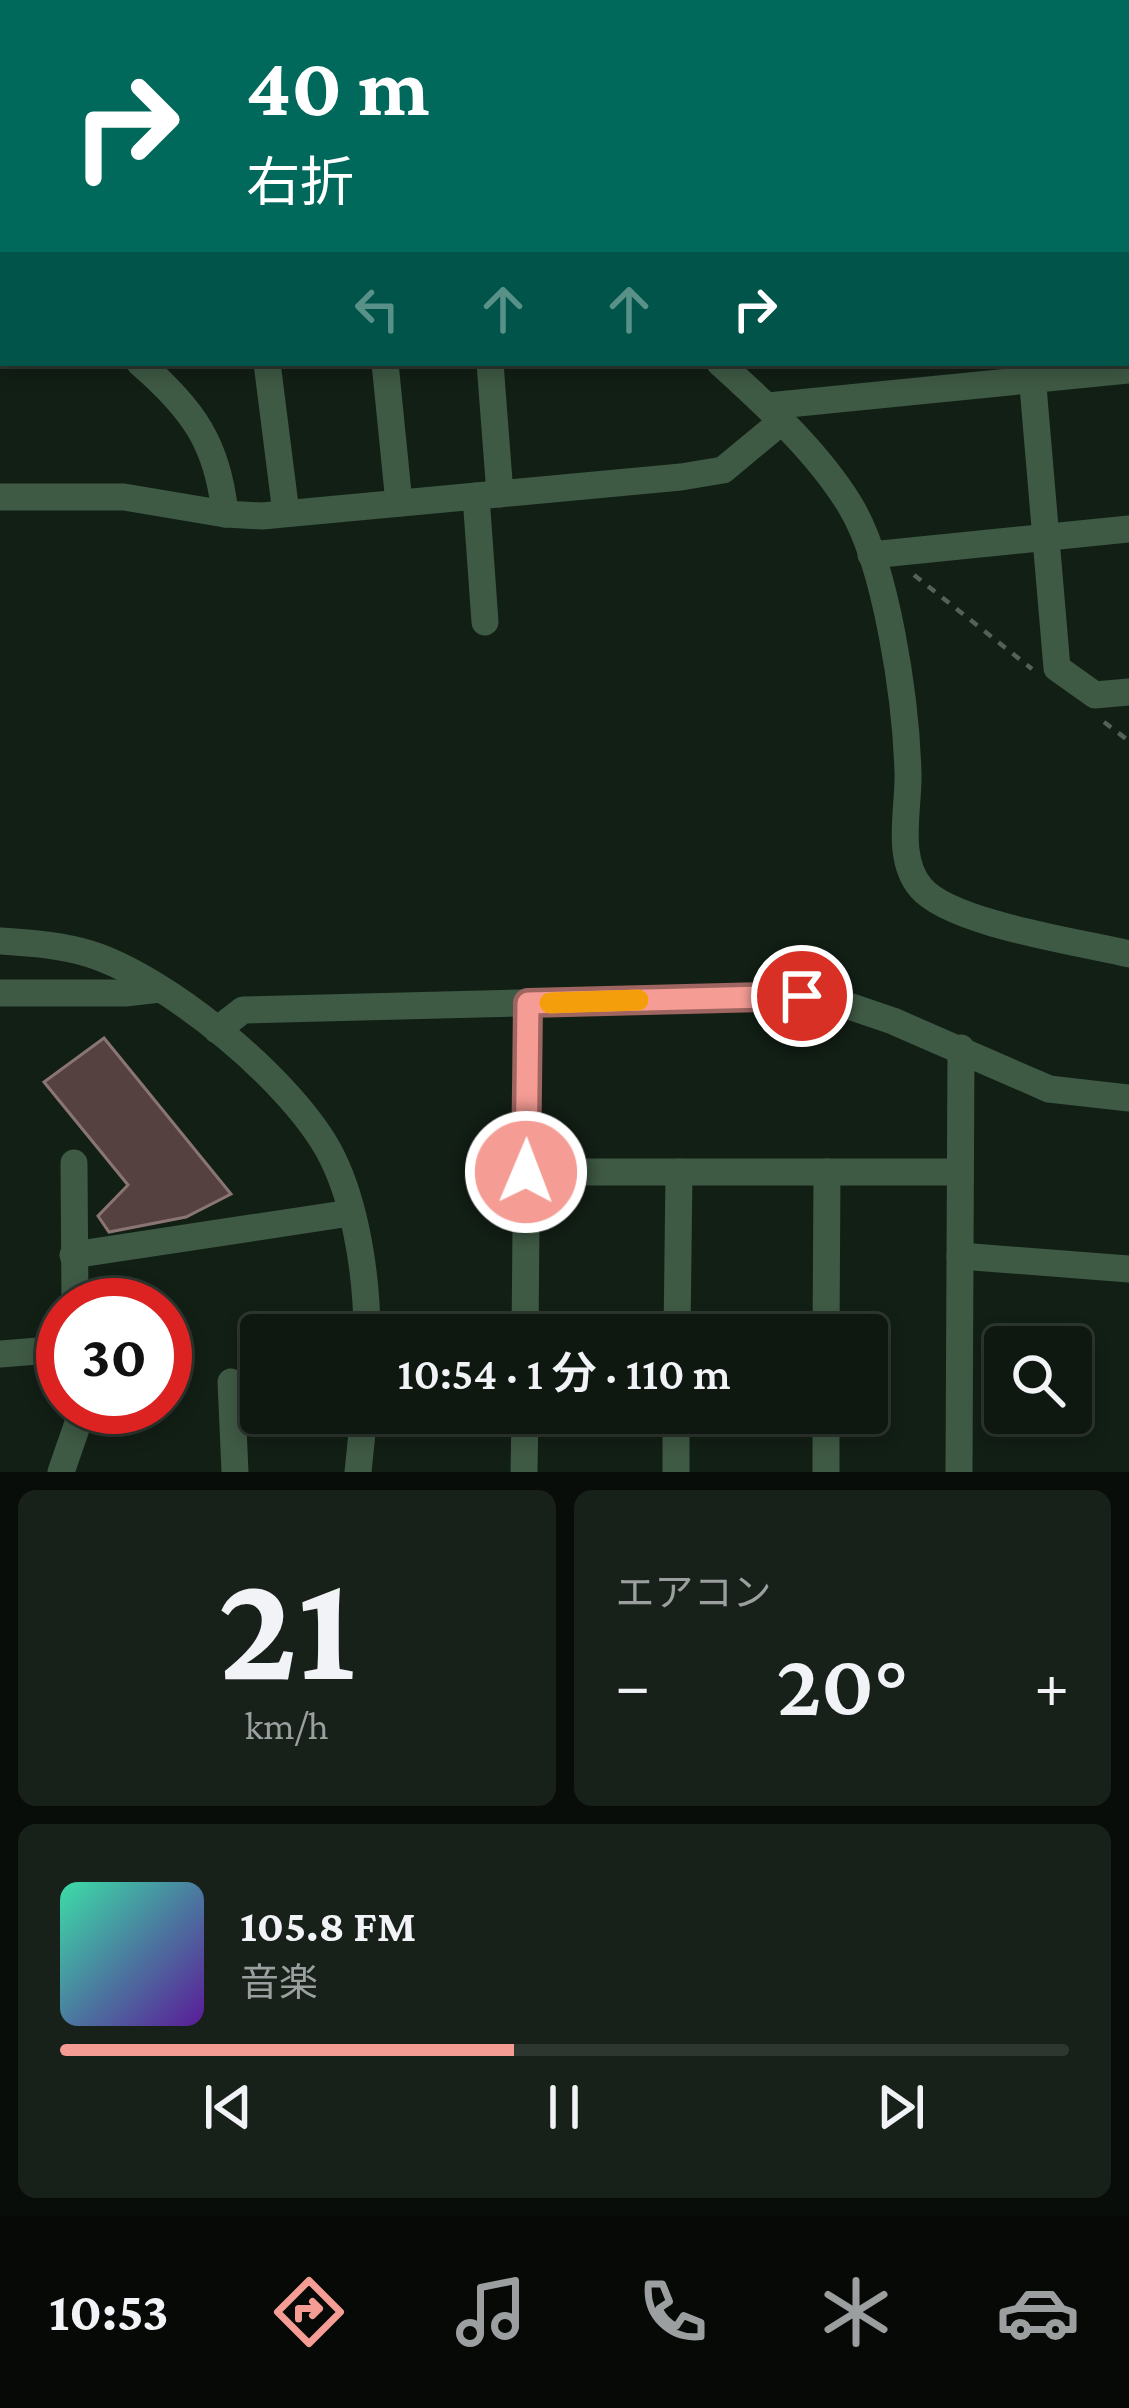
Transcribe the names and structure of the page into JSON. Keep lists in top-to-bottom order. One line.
{"page":{"turn":["40 m","右折"],"limit":"30","trip":"10:54 · 1 分 · 110 m","tile":[["21","km/h"],"エアコン"],"heat":["−","20°","+"],"song":["105.8 FM","音楽"],"tabs":"10:53"}}
